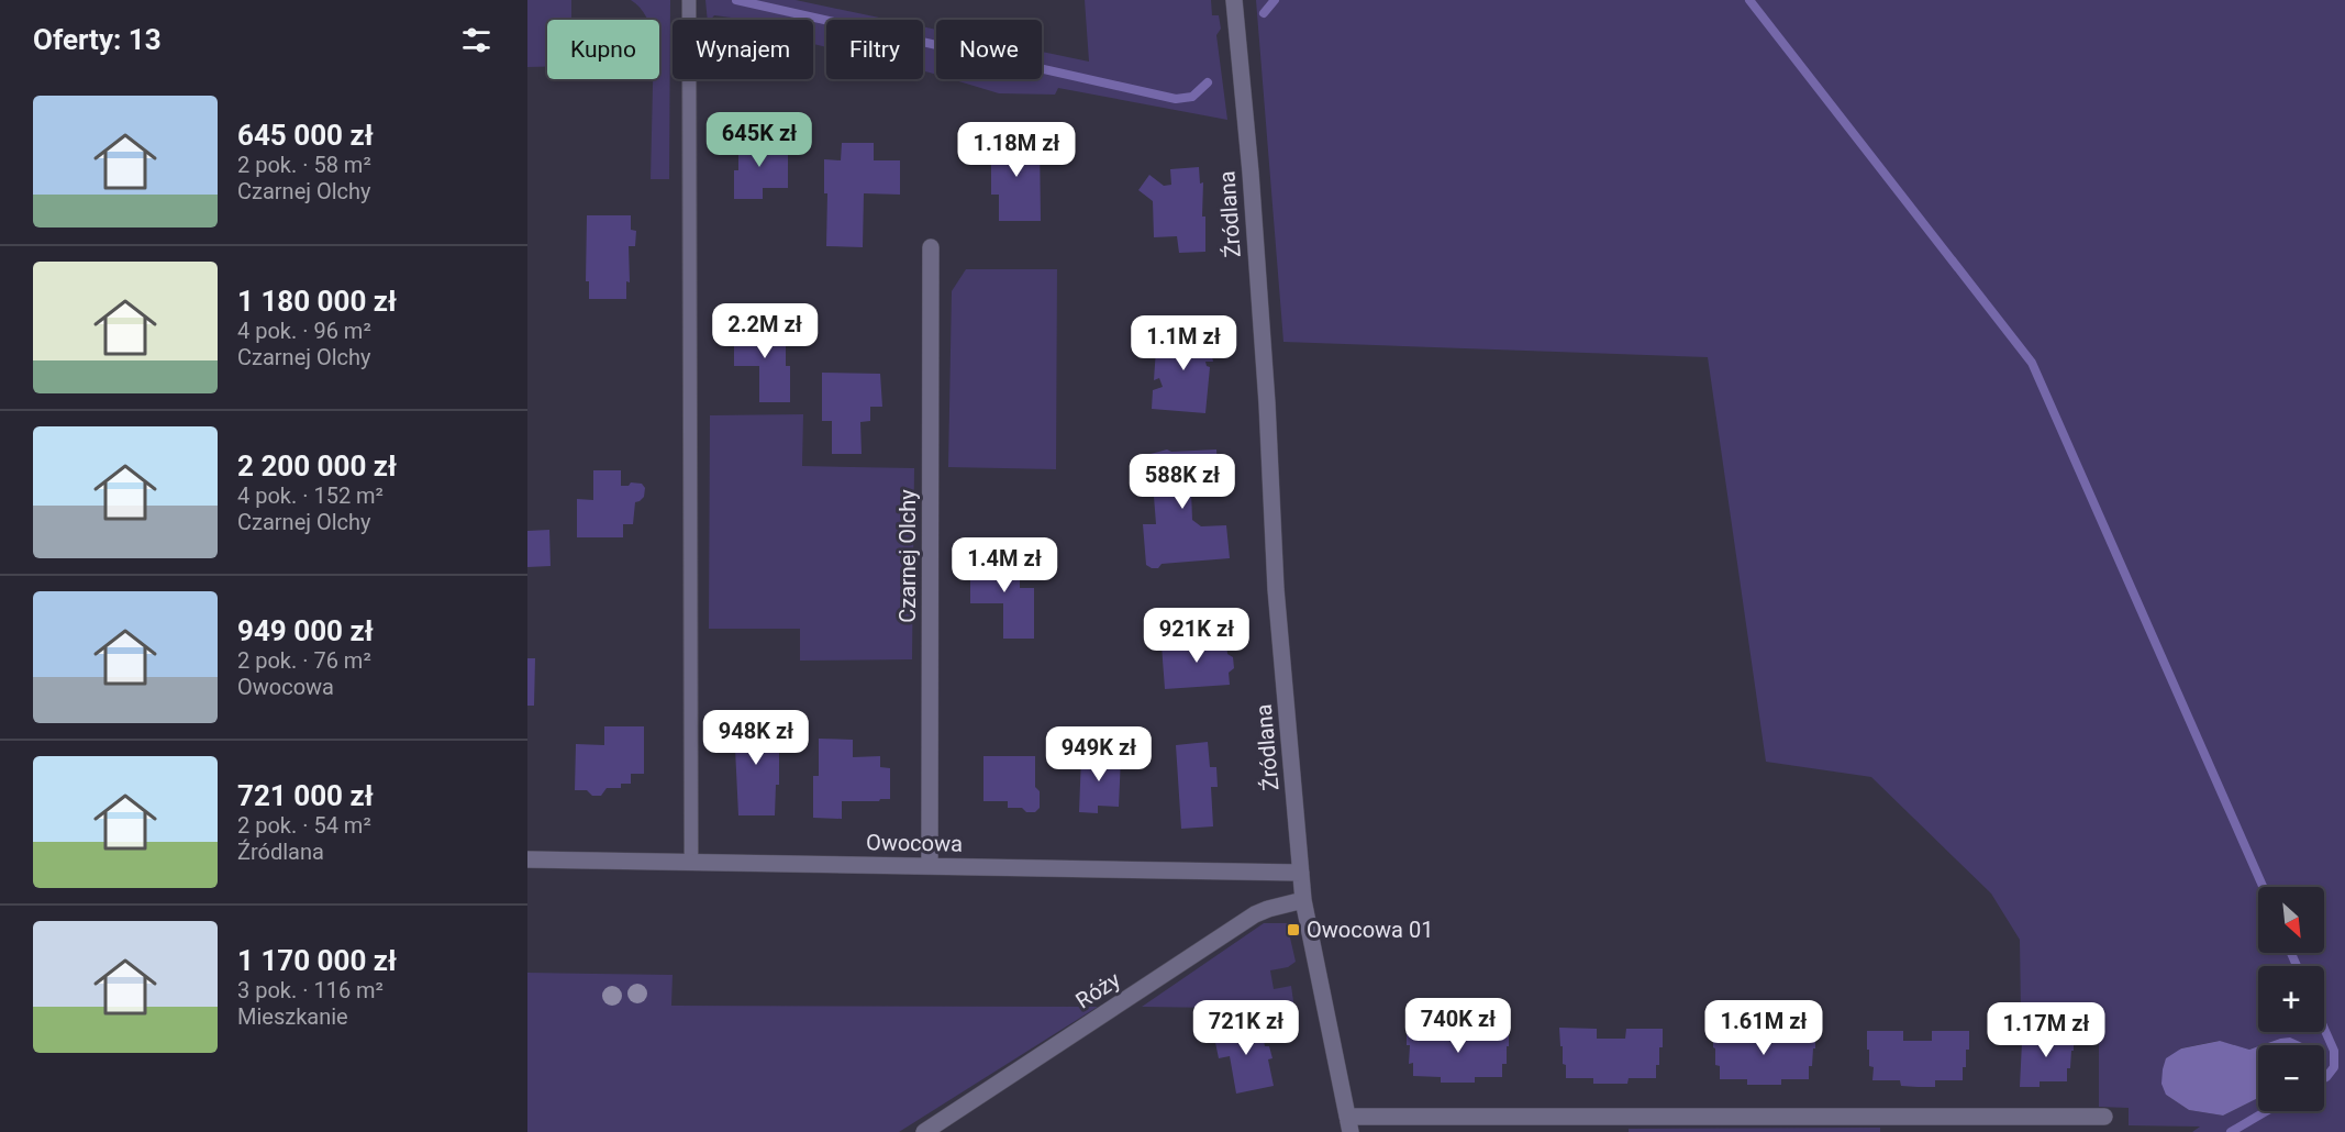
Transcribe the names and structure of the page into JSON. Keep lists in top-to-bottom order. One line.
{"streets":{"street":["Źródlana","Czarnej Olchy","Owocowa","Róży"]},"crossings":[["Źródlana","Owocowa"],["Źródlana","Róży"],["Czarnej Olchy","Owocowa"]],"places":{"transit":["Owocowa 01"]},"north":"bottom right","page":{"heading":"Oferty: 13","chip":["Kupno","Wynajem","Filtry","Nowe"],"list":[{"name":"645 000 zł","note":"2 pok. · 58 m² · Czarnej Olchy"},{"name":"1 180 000 zł","note":"4 pok. · 96 m² · Czarnej Olchy"},{"name":"2 200 000 zł","note":"4 pok. · 152 m² · Czarnej Olchy"},{"name":"949 000 zł","note":"2 pok. · 76 m² · Owocowa"},{"name":"721 000 zł","note":"2 pok. · 54 m² · Źródlana"},{"name":"1 170 000 zł","note":"3 pok. · 116 m² · Mieszkanie"}],"price":["645K zł","1.18M zł","2.2M zł","1.1M zł","588K zł","1.4M zł","921K zł","948K zł","949K zł","740K zł","721K zł","1.61M zł","1.17M zł"],"map_buttons":["+","−"]}}
